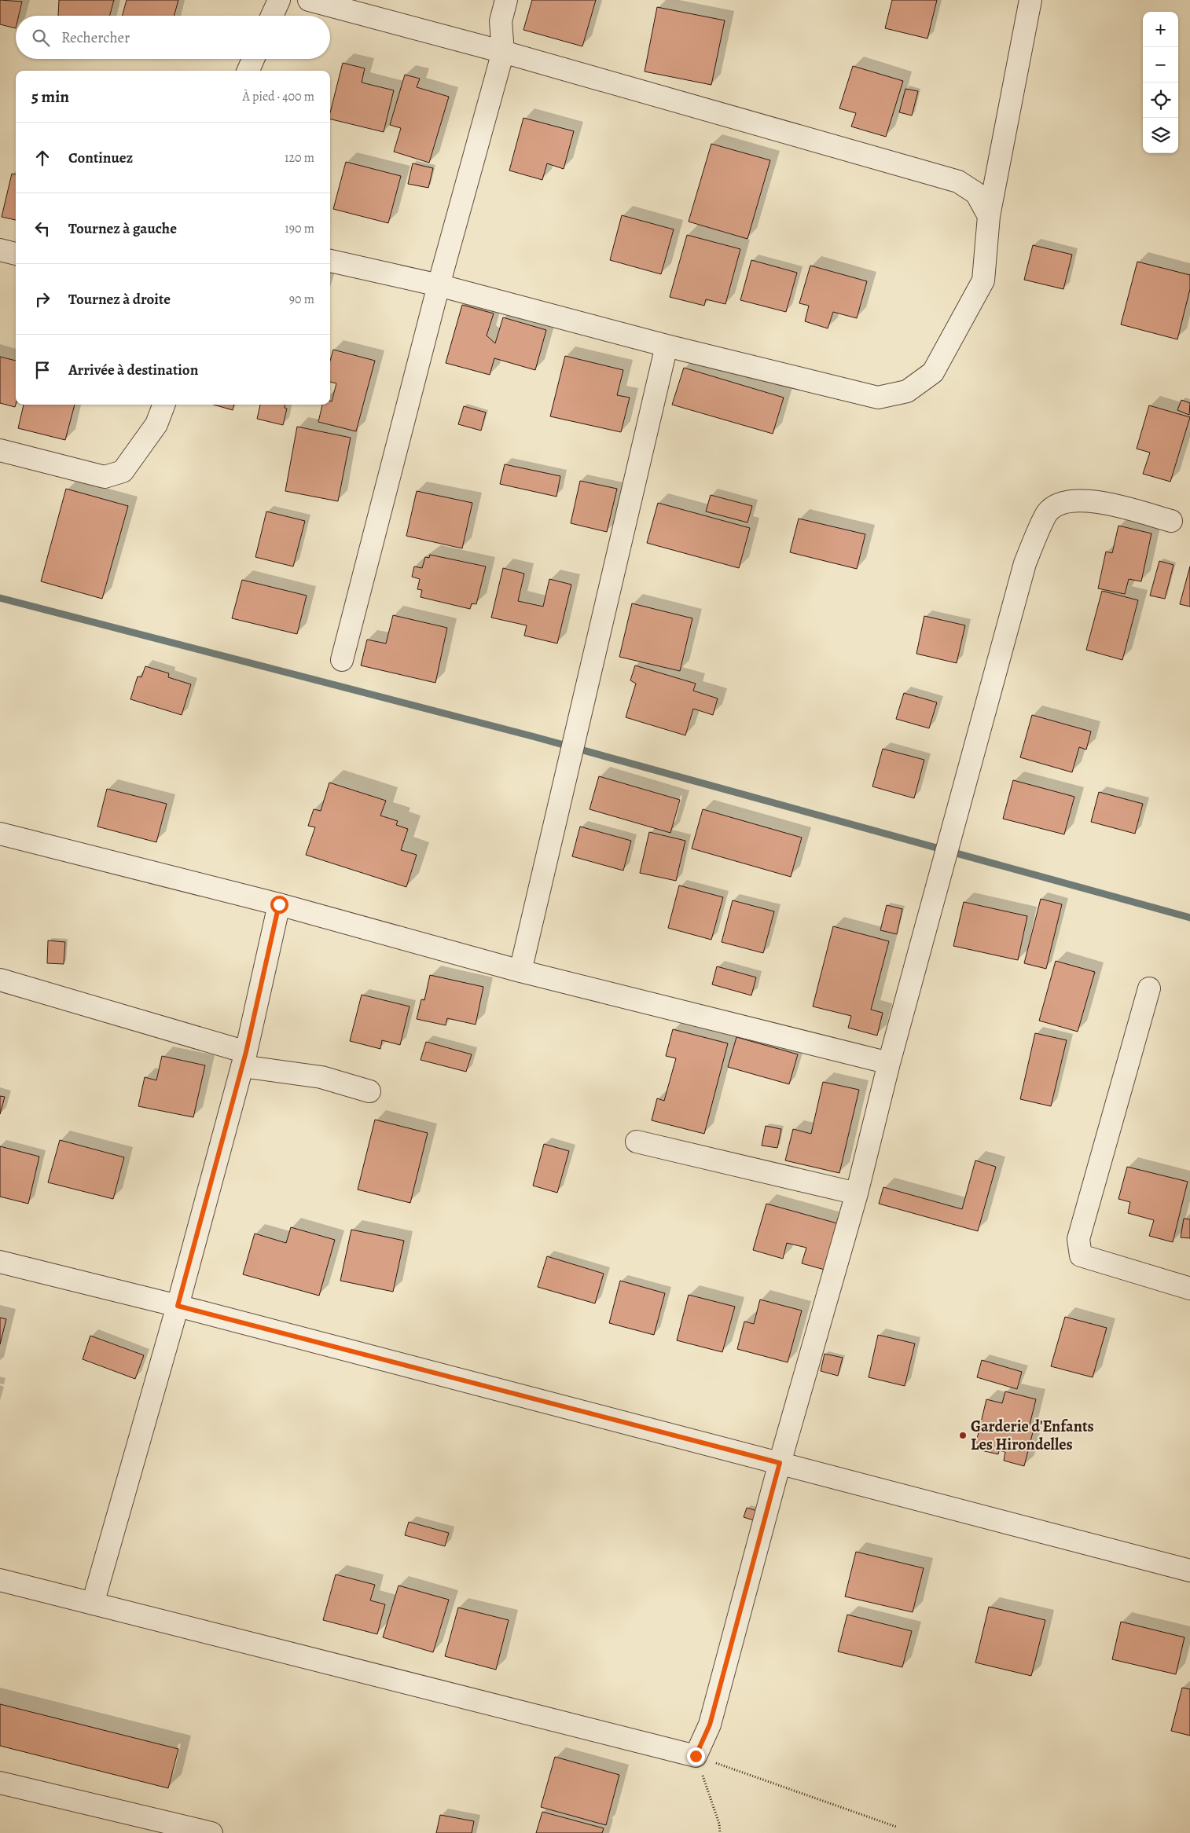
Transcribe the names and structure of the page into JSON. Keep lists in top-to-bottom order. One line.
{"places":["Garderie d'Enfants Les Hirondelles"],"page":{"map_buttons":["+","−"],"search":"Rechercher","heading":["5 min","À pied · 400 m"],"list":[["Continuez","120 m"],["Tournez à gauche","190 m"],["Tournez à droite","90 m"],"Arrivée à destination"]}}
